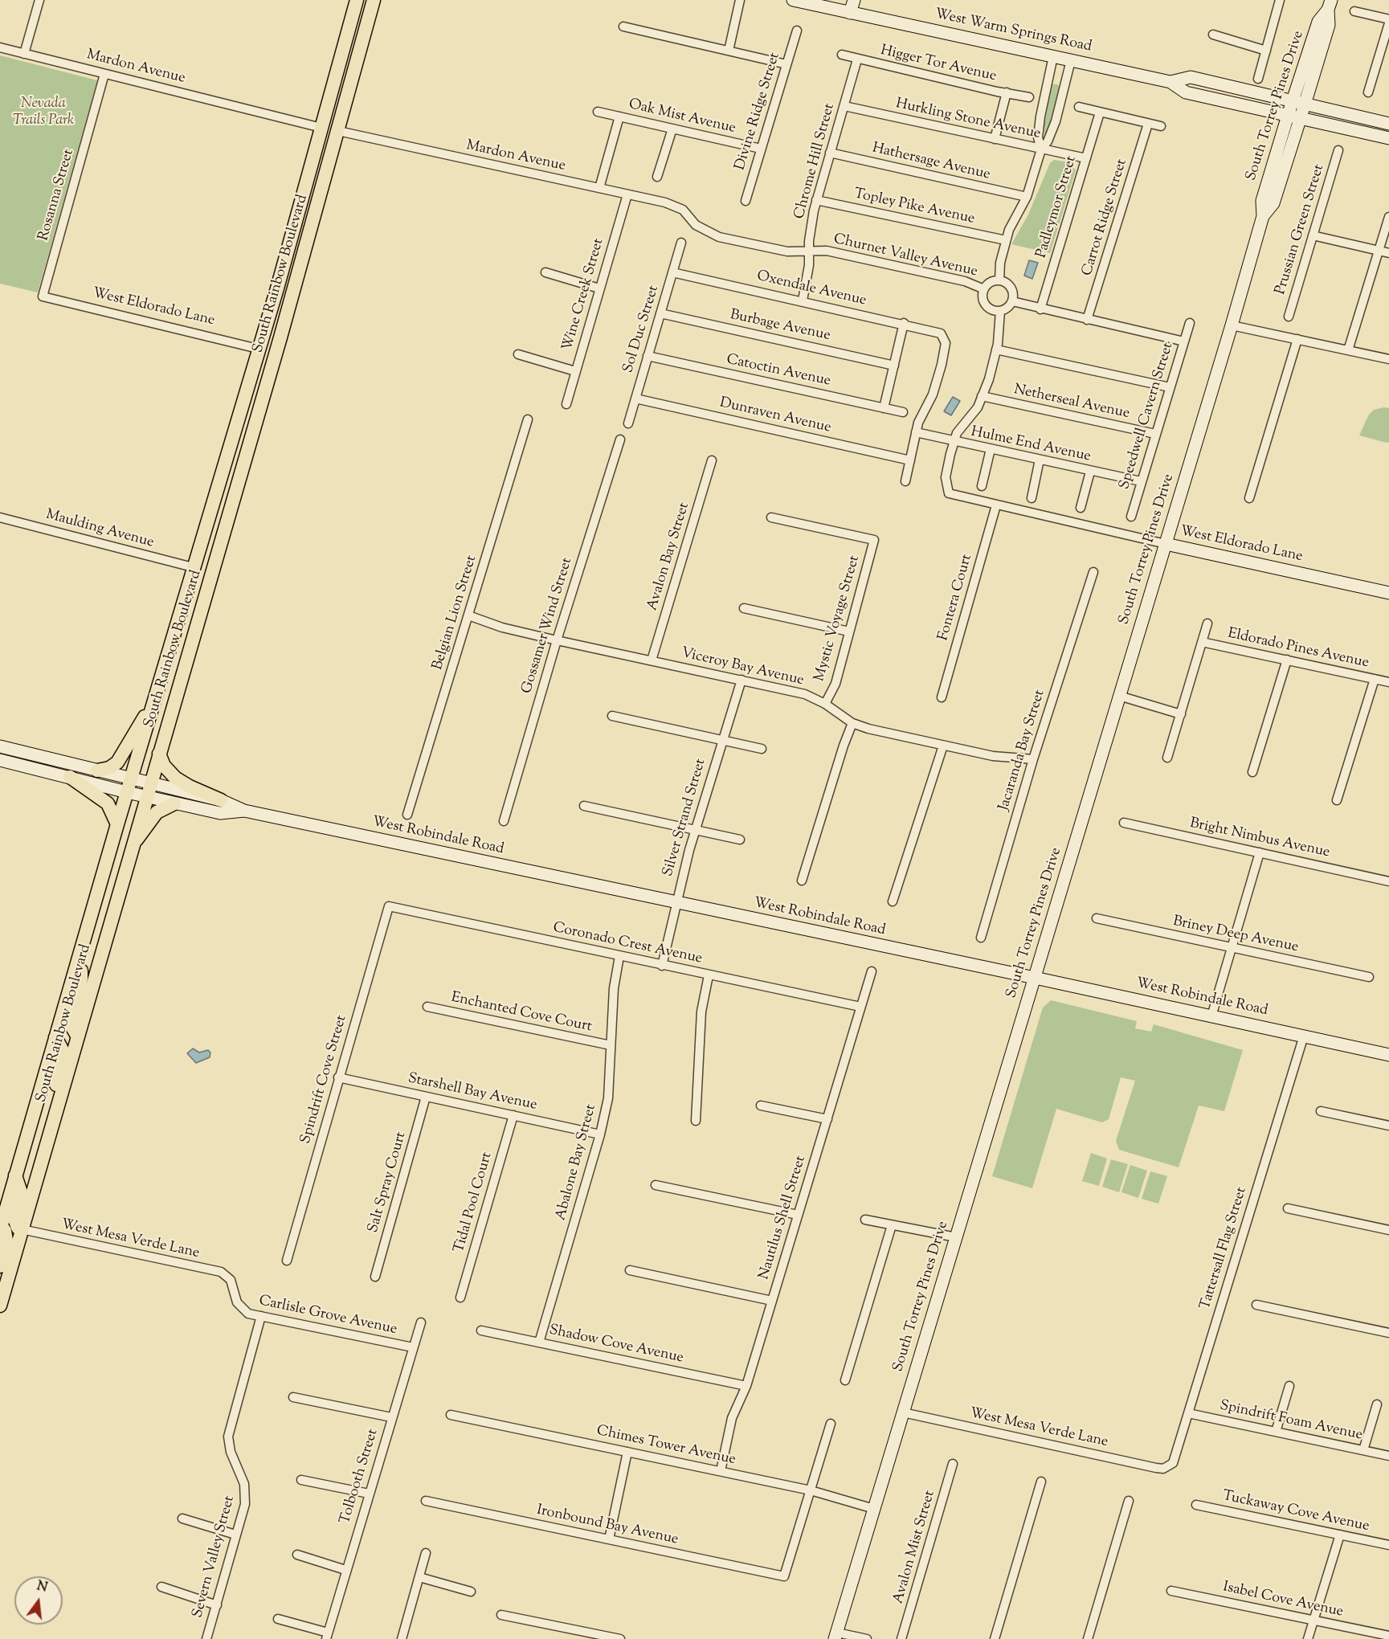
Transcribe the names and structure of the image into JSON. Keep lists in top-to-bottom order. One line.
{"streets":{"main road":["West Warm Springs Road","South Torrey Pines Drive","South Rainbow Boulevard","West Eldorado Lane","West Robindale Road"],"street":["Higger Tor Avenue","Mardon Avenue","Divine Ridge Street","Oak Mist Avenue","Hurkling Stone Avenue","Chrome Hill Street","Hathersage Avenue","Rosanna Street","Topley Pike Avenue","Padleymor Street","Carrot Ridge Street","Prussian Green Street","Churnet Valley Avenue","Oxendale Avenue","Wine Creek Street","Burbage Avenue","Sol Duc Street","Catoctin Avenue","Netherseal Avenue","Dunraven Avenue","Speedwell Cavern Street","Hulme End Avenue","Maulding Avenue","Avalon Bay Street","Fontera Court","Belgian Lion Street","Mystic Voyage Street","Gossamer Wind Street","Eldorado Pines Avenue","Viceroy Bay Avenue","Jacaranda Bay Street","Silver Strand Street","Bright Nimbus Avenue","Briney Deep Avenue","Coronado Crest Avenue","Enchanted Cove Court","Spindrift Cove Street","Starshell Bay Avenue","Abalone Bay Street","Salt Spray Court","Tidal Pool Court","Nautilus Shell Street","West Mesa Verde Lane","Tattersall Flag Street","Carlisle Grove Avenue","Shadow Cove Avenue","Spindrift Foam Avenue","Chimes Tower Avenue","Tolbooth Street","Tuckaway Cove Avenue","Ironbound Bay Avenue","Avalon Mist Street","Severn Valley Street","Isabel Cove Avenue"]},"crossings":[["West Warm Springs Road","South Torrey Pines Drive"],["Higger Tor Avenue","Chrome Hill Street"],["Mardon Avenue","Rosanna Street"],["Mardon Avenue","Churnet Valley Avenue"],["Mardon Avenue","South Rainbow Boulevard"],["Mardon Avenue","Wine Creek Street"],["South Torrey Pines Drive","West Eldorado Lane"],["South Torrey Pines Drive","West Robindale Road"],["South Torrey Pines Drive","West Mesa Verde Lane"],["South Torrey Pines Drive","Chimes Tower Avenue"],["Divine Ridge Street","Oak Mist Avenue"],["Hurkling Stone Avenue","Chrome Hill Street"],["Hurkling Stone Avenue","Padleymor Street"],["Chrome Hill Street","Hathersage Avenue"],["Chrome Hill Street","Topley Pike Avenue"],["Chrome Hill Street","Churnet Valley Avenue"],["Chrome Hill Street","Oxendale Avenue"],["Rosanna Street","West Eldorado Lane"],["South Rainbow Boulevard","West Eldorado Lane"],["South Rainbow Boulevard","Maulding Avenue"],["South Rainbow Boulevard","West Robindale Road"],["South Rainbow Boulevard","West Mesa Verde Lane"],["Oxendale Avenue","Sol Duc Street"],["Oxendale Avenue","Hulme End Avenue"],["West Eldorado Lane","Hulme End Avenue"],["West Eldorado Lane","Fontera Court"],["Burbage Avenue","Sol Duc Street"],["Sol Duc Street","Catoctin Avenue"],["Sol Duc Street","Dunraven Avenue"],["Netherseal Avenue","Speedwell Cavern Street"],["Speedwell Cavern Street","Hulme End Avenue"],["Avalon Bay Street","Viceroy Bay Avenue"],["Belgian Lion Street","Viceroy Bay Avenue"],["Mystic Voyage Street","Viceroy Bay Avenue"],["Gossamer Wind Street","Viceroy Bay Avenue"],["Viceroy Bay Avenue","Jacaranda Bay Street"],["Viceroy Bay Avenue","Silver Strand Street"],["Silver Strand Street","West Robindale Road"],["Silver Strand Street","Coronado Crest Avenue"],["West Robindale Road","Tattersall Flag Street"],["Coronado Crest Avenue","Spindrift Cove Street"],["Coronado Crest Avenue","Abalone Bay Street"],["Coronado Crest Avenue","Nautilus Shell Street"],["Enchanted Cove Court","Abalone Bay Street"],["Spindrift Cove Street","Starshell Bay Avenue"],["Starshell Bay Avenue","Abalone Bay Street"],["Starshell Bay Avenue","Salt Spray Court"],["Starshell Bay Avenue","Tidal Pool Court"],["Abalone Bay Street","Shadow Cove Avenue"],["Nautilus Shell Street","Shadow Cove Avenue"],["Nautilus Shell Street","Chimes Tower Avenue"],["West Mesa Verde Lane","Tattersall Flag Street"],["West Mesa Verde Lane","Carlisle Grove Avenue"],["Tattersall Flag Street","Spindrift Foam Avenue"],["Carlisle Grove Avenue","Tolbooth Street"],["Carlisle Grove Avenue","Severn Valley Street"],["Chimes Tower Avenue","Ironbound Bay Avenue"]],"parks":["Nevada Trails Park"],"north":"top"}
